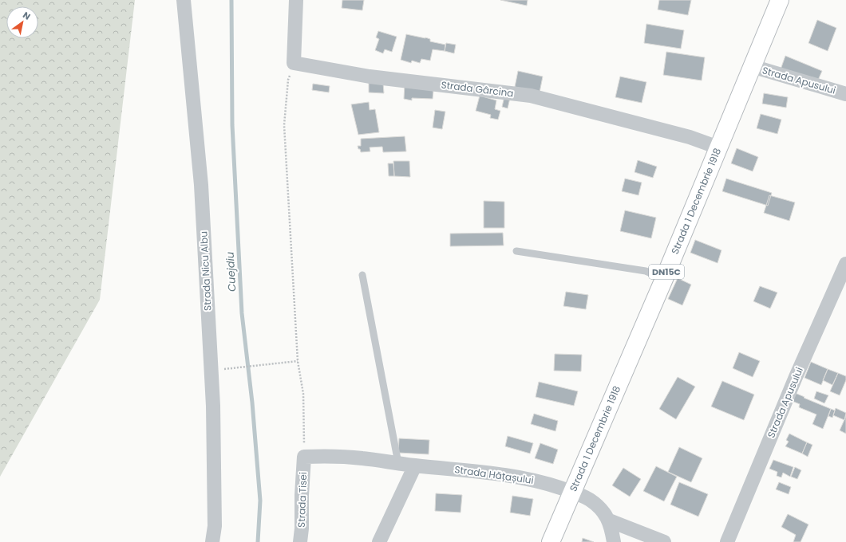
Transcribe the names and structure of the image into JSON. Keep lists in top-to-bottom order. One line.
{"streets":{"main road":["Strada 1 Decembrie 1918","DN15C"],"street":["Strada Apusului","Strada Gârcina","Strada Nicu Albu","Strada Hățașului","Strada Tisei"]},"crossings":[["Strada Apusului","Strada 1 Decembrie 1918"],["Strada Gârcina","Strada 1 Decembrie 1918"],["Strada 1 Decembrie 1918","Strada Hățașului"],["Strada Hățașului","Strada Tisei"]],"water":["Cuejdiu"],"north":"top right"}
